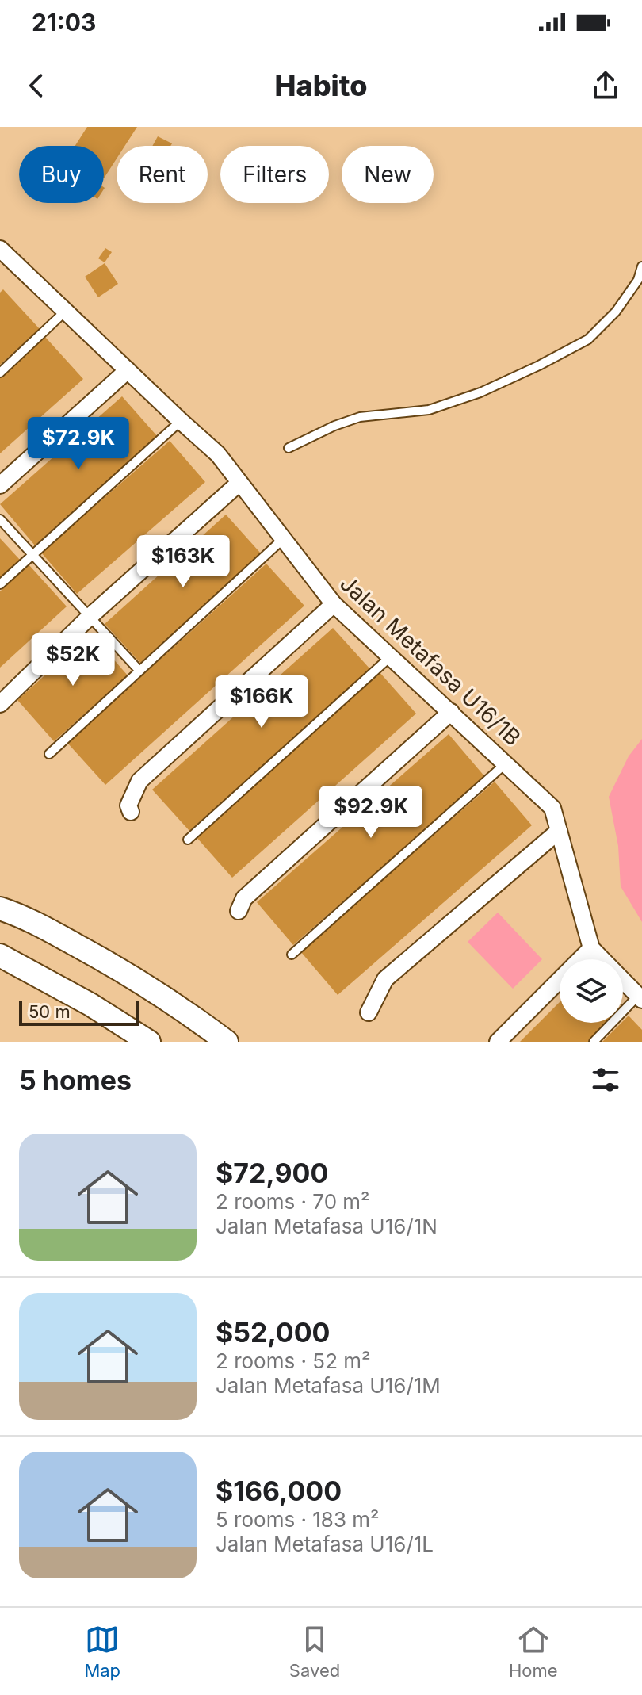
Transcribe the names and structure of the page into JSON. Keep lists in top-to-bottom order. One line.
{"streets":{"street":["Jalan Metafasa U16/1B"]},"scale_bar":"50 m","page":{"status":"21:03","header":"Habito","chip":["Buy","Rent","Filters","New"],"price":["$72.9K","$163K","$52K","$166K","$92.9K"],"scale":"50 m","heading":"5 homes","list":[{"name":"$72,900","note":"2 rooms · 70 m² · Jalan Metafasa U16/1N"},{"name":"$52,000","note":"2 rooms · 52 m² · Jalan Metafasa U16/1M"},{"name":"$166,000","note":"5 rooms · 183 m² · Jalan Metafasa U16/1L"}],"tabs":["Map","Saved","Home"]}}
